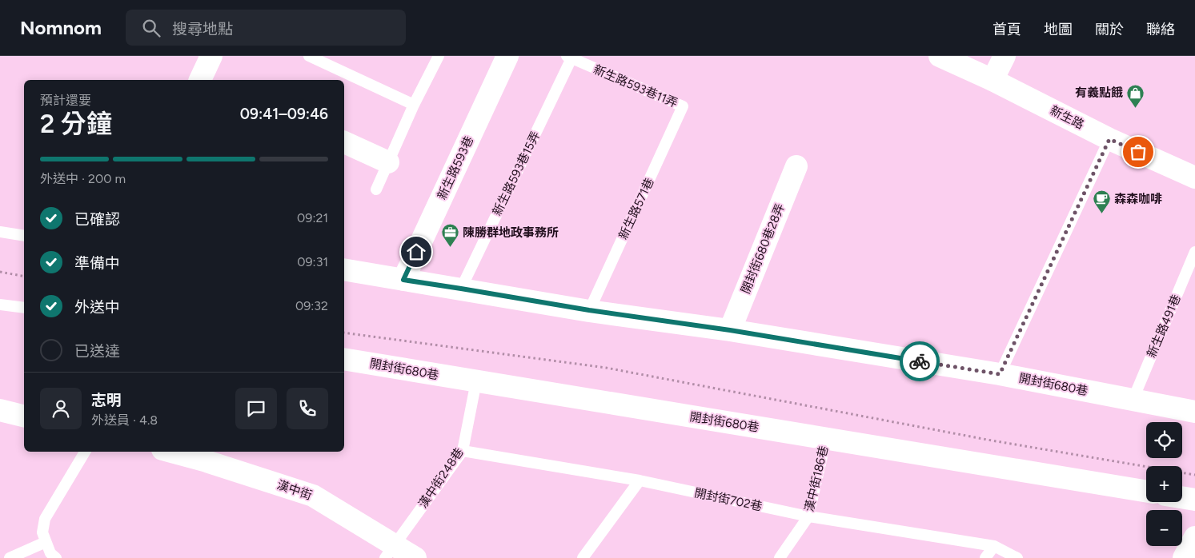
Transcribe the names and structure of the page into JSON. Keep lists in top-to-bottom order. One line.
{"streets":{"street":["新生路","新生路593巷","開封街680巷28弄","開封街680巷","漢中街"],"lane":["新生路593巷11弄","新生路593巷15弄","新生路571巷","新生路491巷","漢中街248巷","漢中街186巷","開封街702巷"]},"crossings":[["新生路593巷11弄","新生路593巷15弄"],["新生路593巷11弄","新生路571巷"],["新生路593巷","開封街680巷"],["新生路593巷15弄","開封街680巷"],["新生路571巷","開封街680巷"],["開封街680巷28弄","開封街680巷"],["新生路491巷","開封街680巷"],["開封街680巷","漢中街248巷"],["開封街680巷","漢中街186巷"],["漢中街248巷","漢中街"],["漢中街248巷","開封街702巷"],["漢中街186巷","開封街702巷"]],"places":{"shop":["有義點餓"],"cafe":["森森咖啡"],"office":["陳勝群地政事務所"]},"page":{"header":"Nomnom","search":"搜尋地點","nav":["首頁","地圖","關於","聯絡"],"heading":["2 分鐘","預計還要","09:41–09:46"],"panel":["志明","外送員 · 4.8"],"bar":"外送中 · 200 m","list":[["已確認","09:21"],["準備中","09:31"],["外送中","09:32"],"已送達"],"map_buttons":["+","−"]}}
